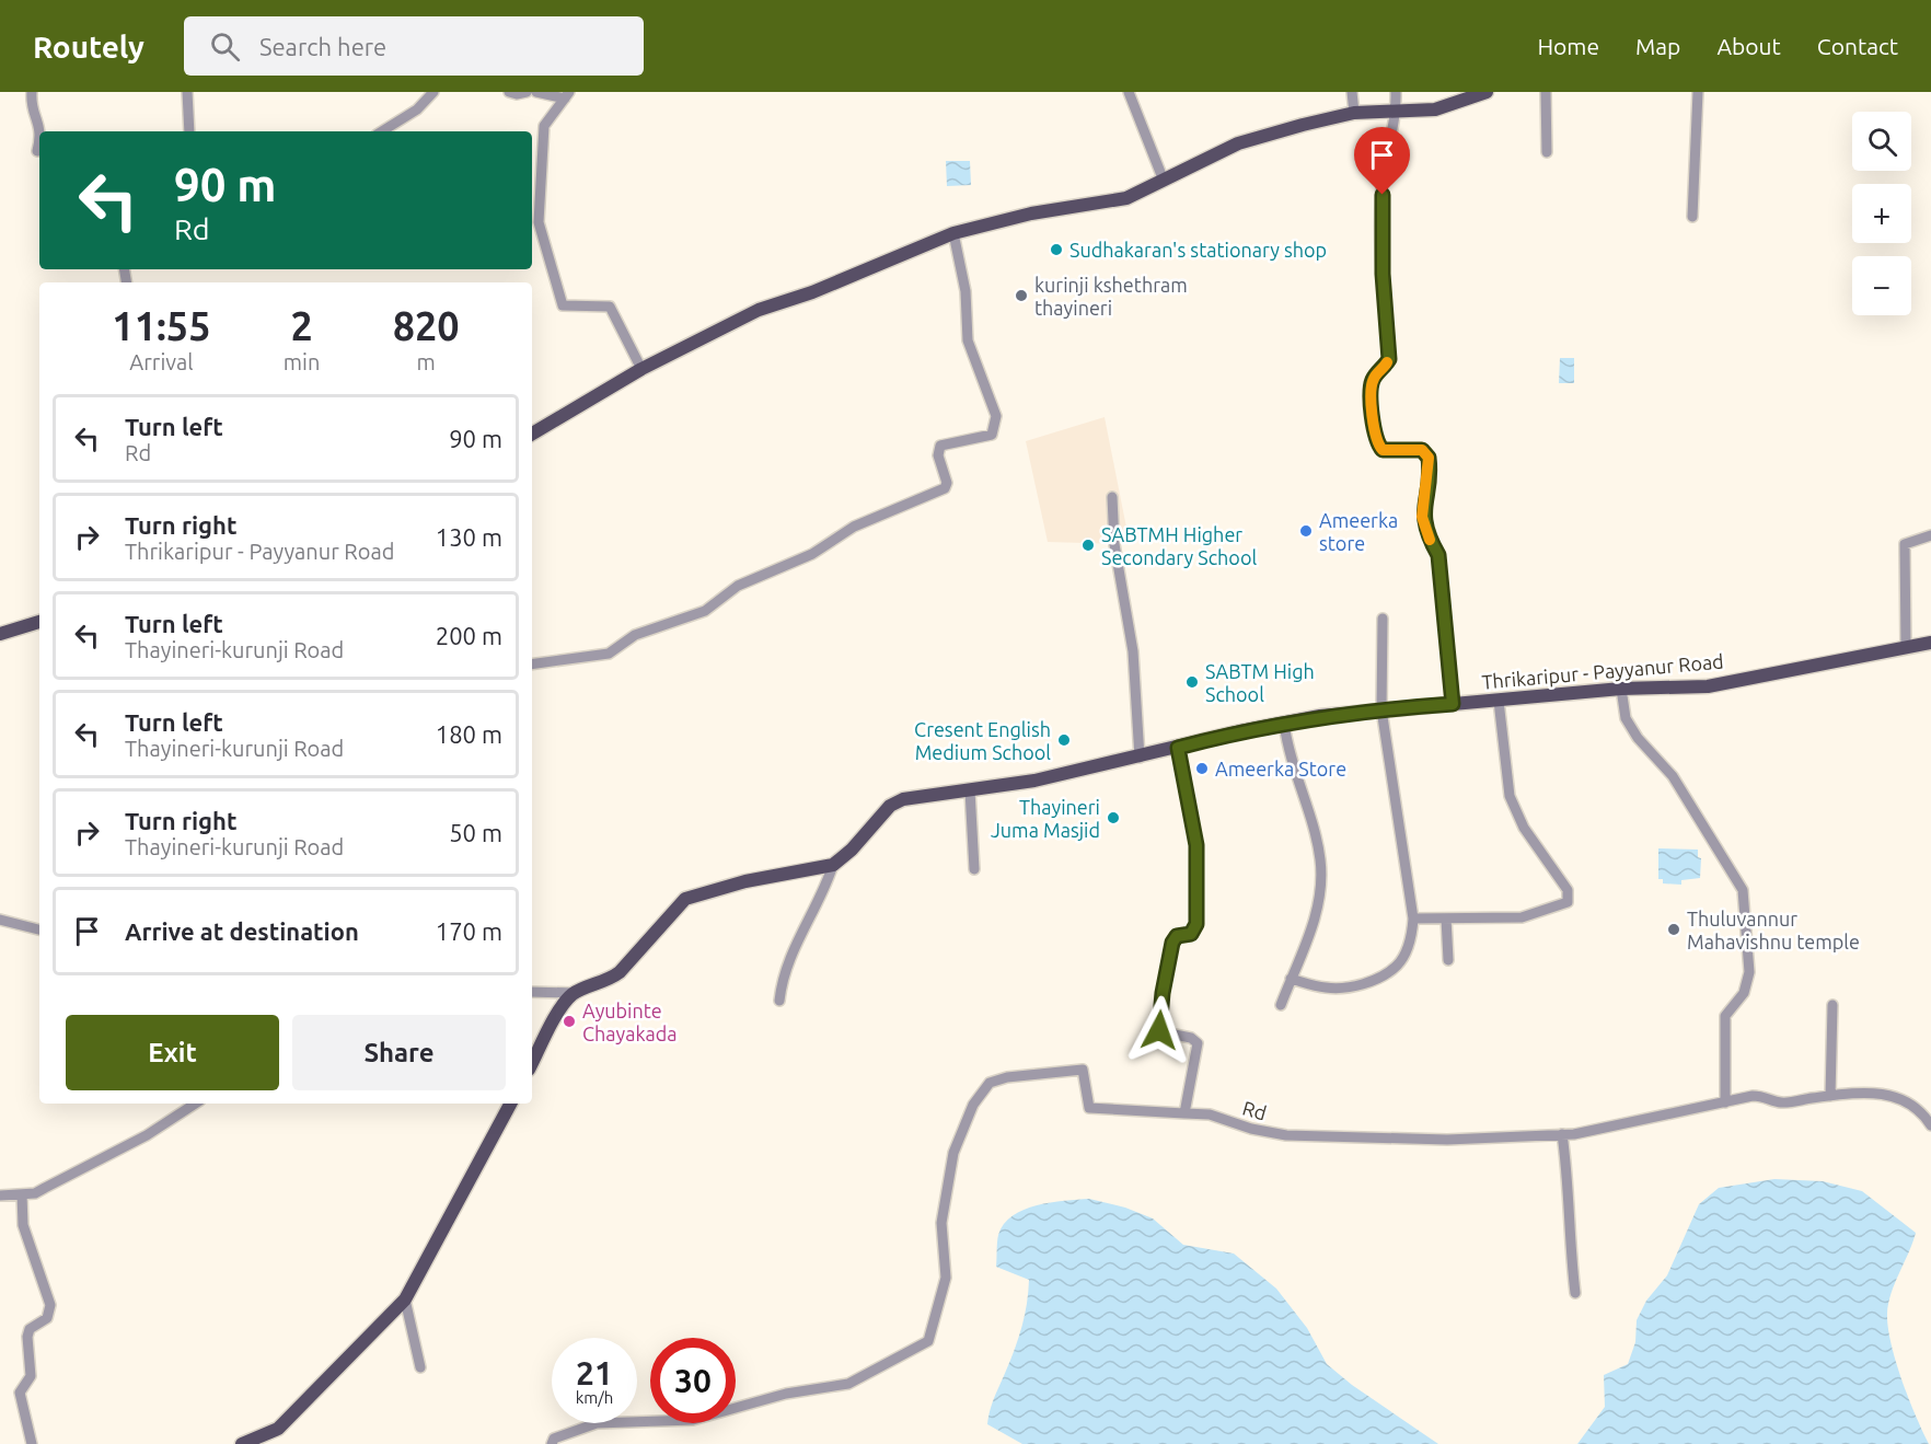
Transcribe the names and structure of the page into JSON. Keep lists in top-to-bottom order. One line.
{"streets":{"main road":["Thrikaripur - Payyanur Road"],"street":["Rd"]},"places":["Sudhakaran's stationary shop","kurinji kshethram thayineri","Ameerka store","SABTMH Higher Secondary School","SABTM High School","Cresent English Medium School","Ameerka Store","Thayineri Juma Masjid","Thuluvannur Mahavishnu temple","Ayubinte Chayakada"],"page":{"header":"Routely","search":"Search here","nav":["Home","Map","About","Contact"],"map_buttons":["+","−"],"turn":["90 m","Rd"],"eta":["11:55","Arrival","2","min","820","m"],"list":[{"name":"Turn left","note":"Rd","value":"90 m"},{"name":"Turn right","note":"Thrikaripur - Payyanur Road","value":"130 m"},{"name":"Turn left","note":"Thayineri-kurunji Road","value":"200 m"},{"name":"Turn left","note":"Thayineri-kurunji Road","value":"180 m"},{"name":"Turn right","note":"Thayineri-kurunji Road","value":"50 m"},{"name":"Arrive at destination","value":"170 m"}],"buttons":["Exit","Share"],"speed":"21 km/h","limit":"30"}}
